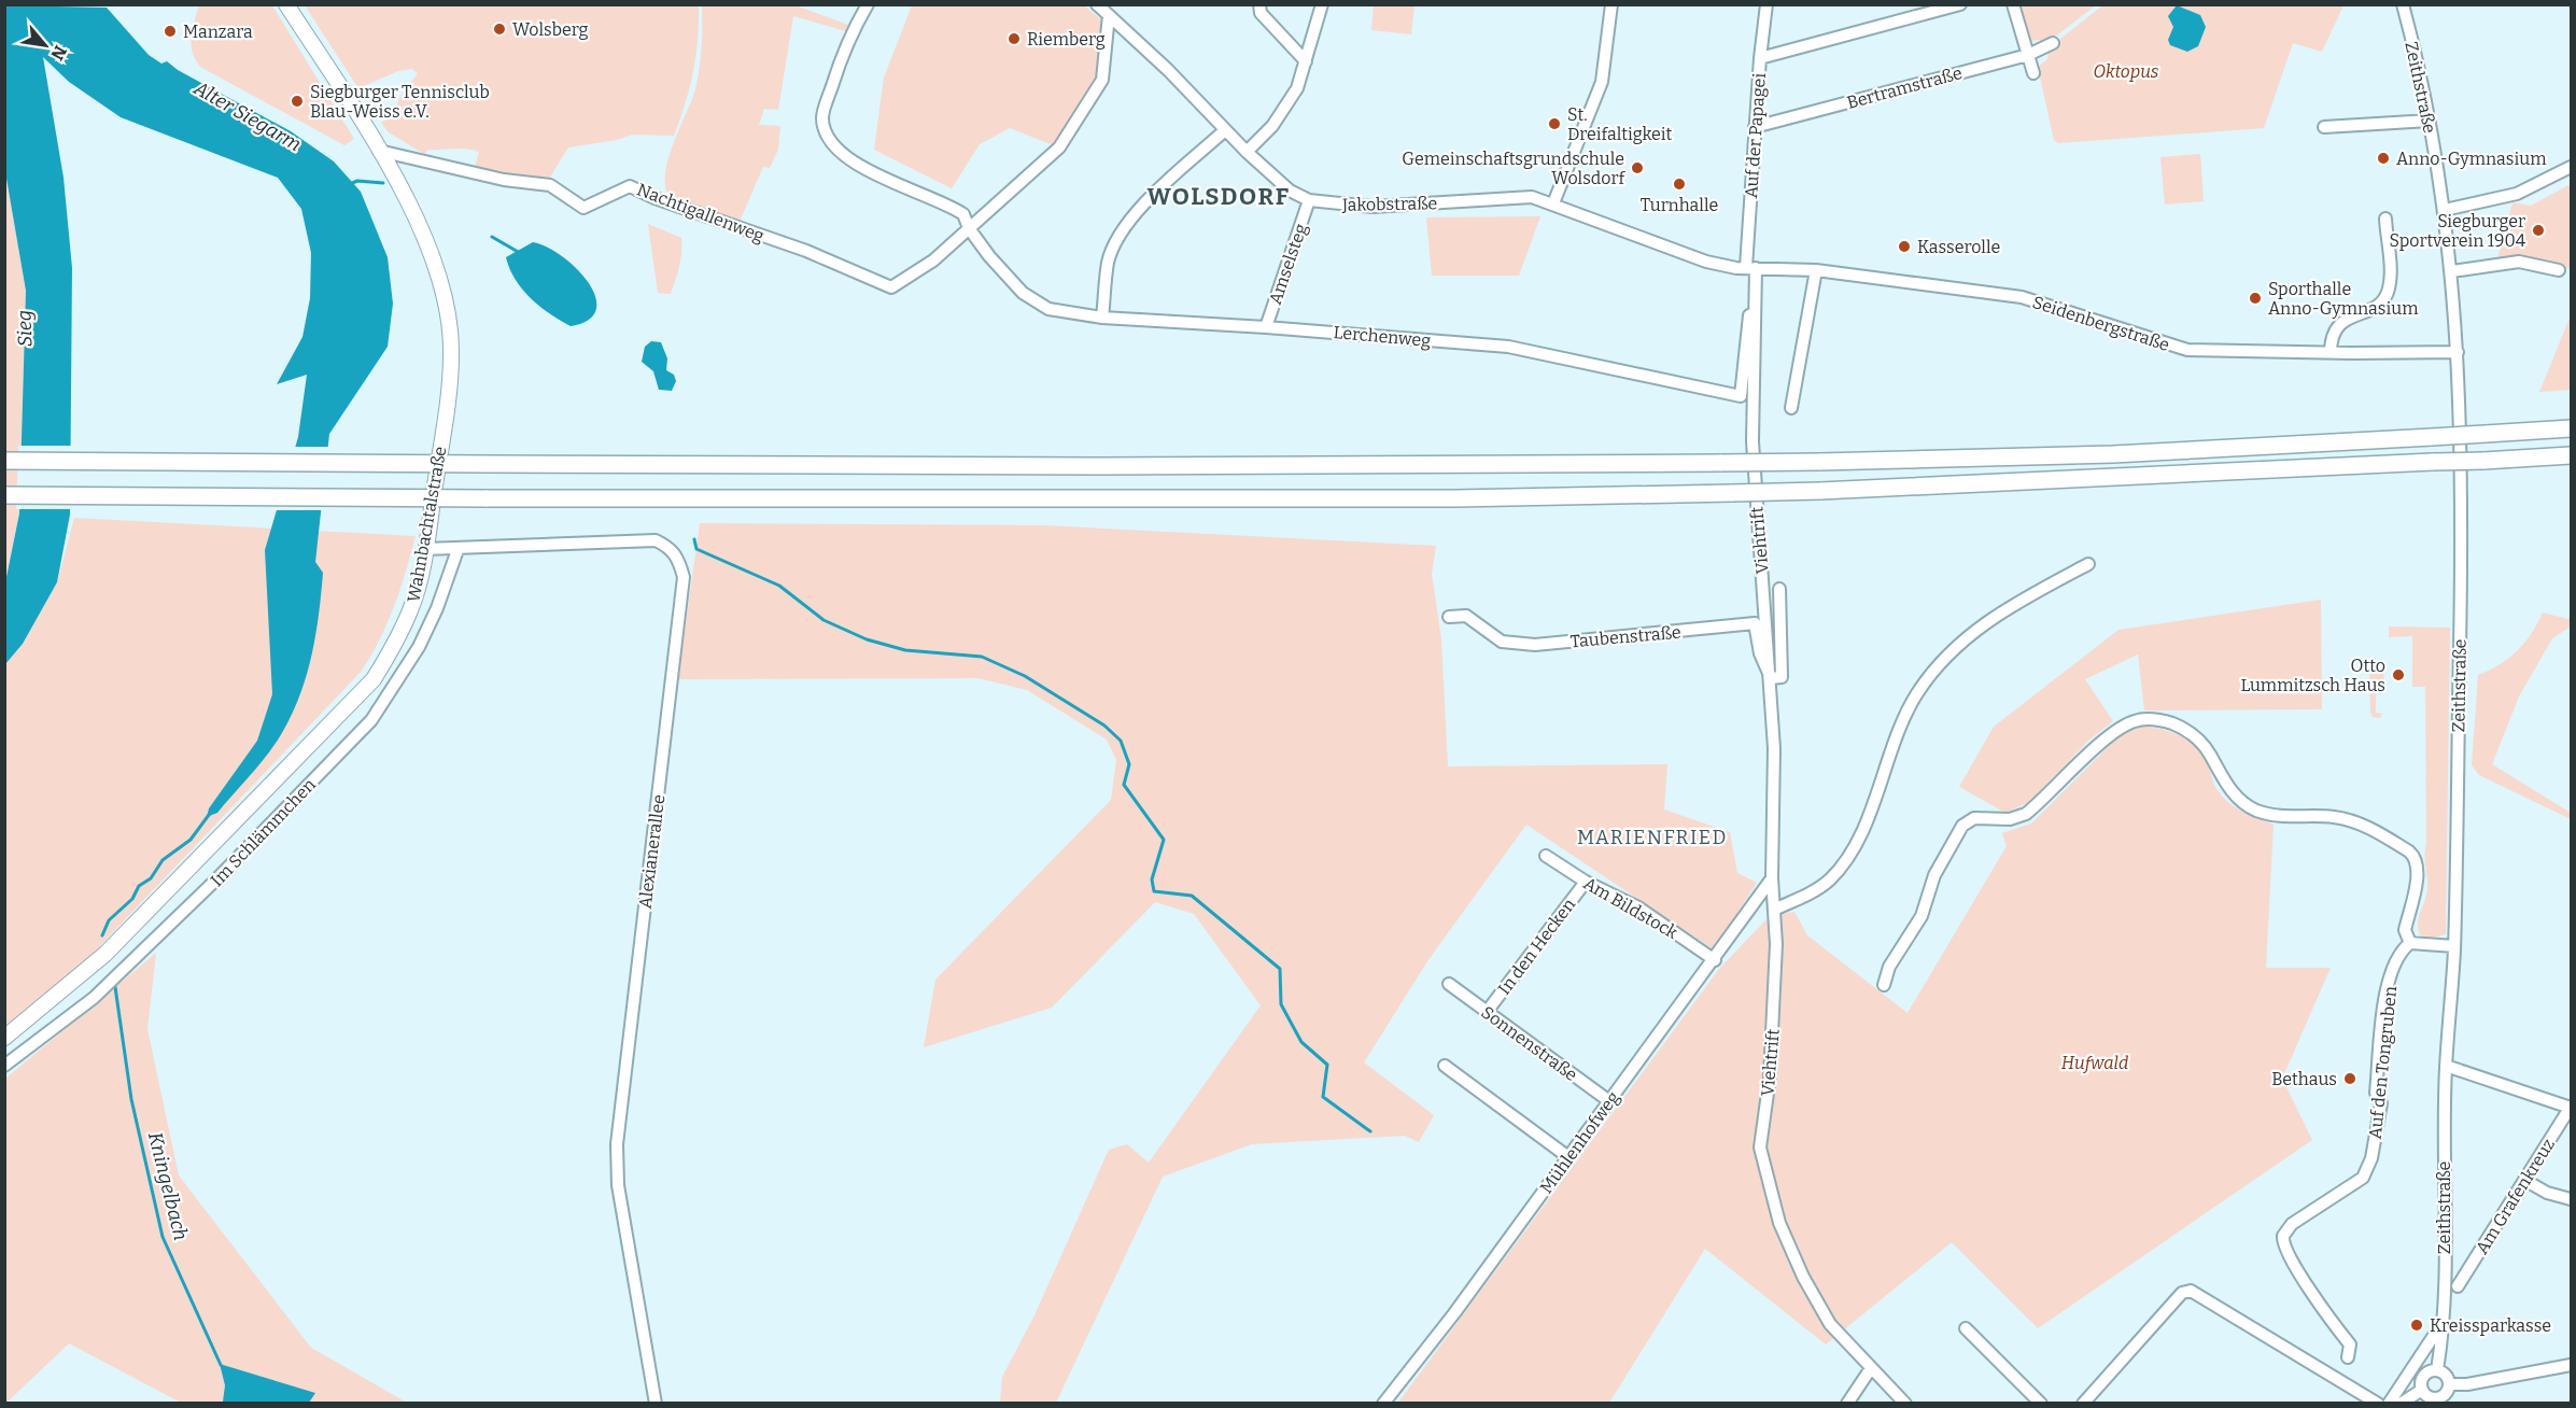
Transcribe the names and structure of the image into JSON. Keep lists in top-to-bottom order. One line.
{"streets":{"main road":["Wahnbachtalstraße"],"street":["Bertramstraße","Zeithstraße","Auf der Papagei","Jakobstraße","Nachtigallenweg","Amselsteg","Seidenbergstraße","Lerchenweg","Viehtrift","Taubenstraße","Im Schlämmchen","Alexianerallee","Am Bildstock","In den Hecken","Sonnenstraße","Auf den Tongruben","Mühlenhofweg","Am Grafenkreuz"]},"crossings":[["Bertramstraße","Auf der Papagei"],["Zeithstraße","Seidenbergstraße"],["Auf der Papagei","Jakobstraße"],["Auf der Papagei","Seidenbergstraße"],["Auf der Papagei","Lerchenweg"],["Auf der Papagei","Viehtrift"],["Jakobstraße","Amselsteg"],["Jakobstraße","Seidenbergstraße"],["Nachtigallenweg","Lerchenweg"],["Nachtigallenweg","Wahnbachtalstraße"],["Amselsteg","Lerchenweg"],["Wahnbachtalstraße","Alexianerallee"],["Viehtrift","Taubenstraße"],["Viehtrift","Mühlenhofweg"],["Im Schlämmchen","Alexianerallee"],["Am Bildstock","In den Hecken"],["Am Bildstock","Mühlenhofweg"],["In den Hecken","Sonnenstraße"],["Sonnenstraße","Mühlenhofweg"]],"districts":["WOLSDORF","MARIENFRIED"],"water":["Alter Siegarm","Sieg","Kningelbach"],"parks":["Oktopus","Hufwald"],"places":["Wolsberg","Manzara","Riemberg","Siegburger Tennisclub Blau-Weiss e.V.","St. Dreifaltigkeit","Anno-Gymnasium","Gemeinschaftsgrundschule Wolsdorf","Turnhalle","Siegburger Sportverein 1904","Kasserolle","Sporthalle Anno-Gymnasium","Otto Lummitzsch Haus","Bethaus","Kreissparkasse"],"north":"bottom right"}
